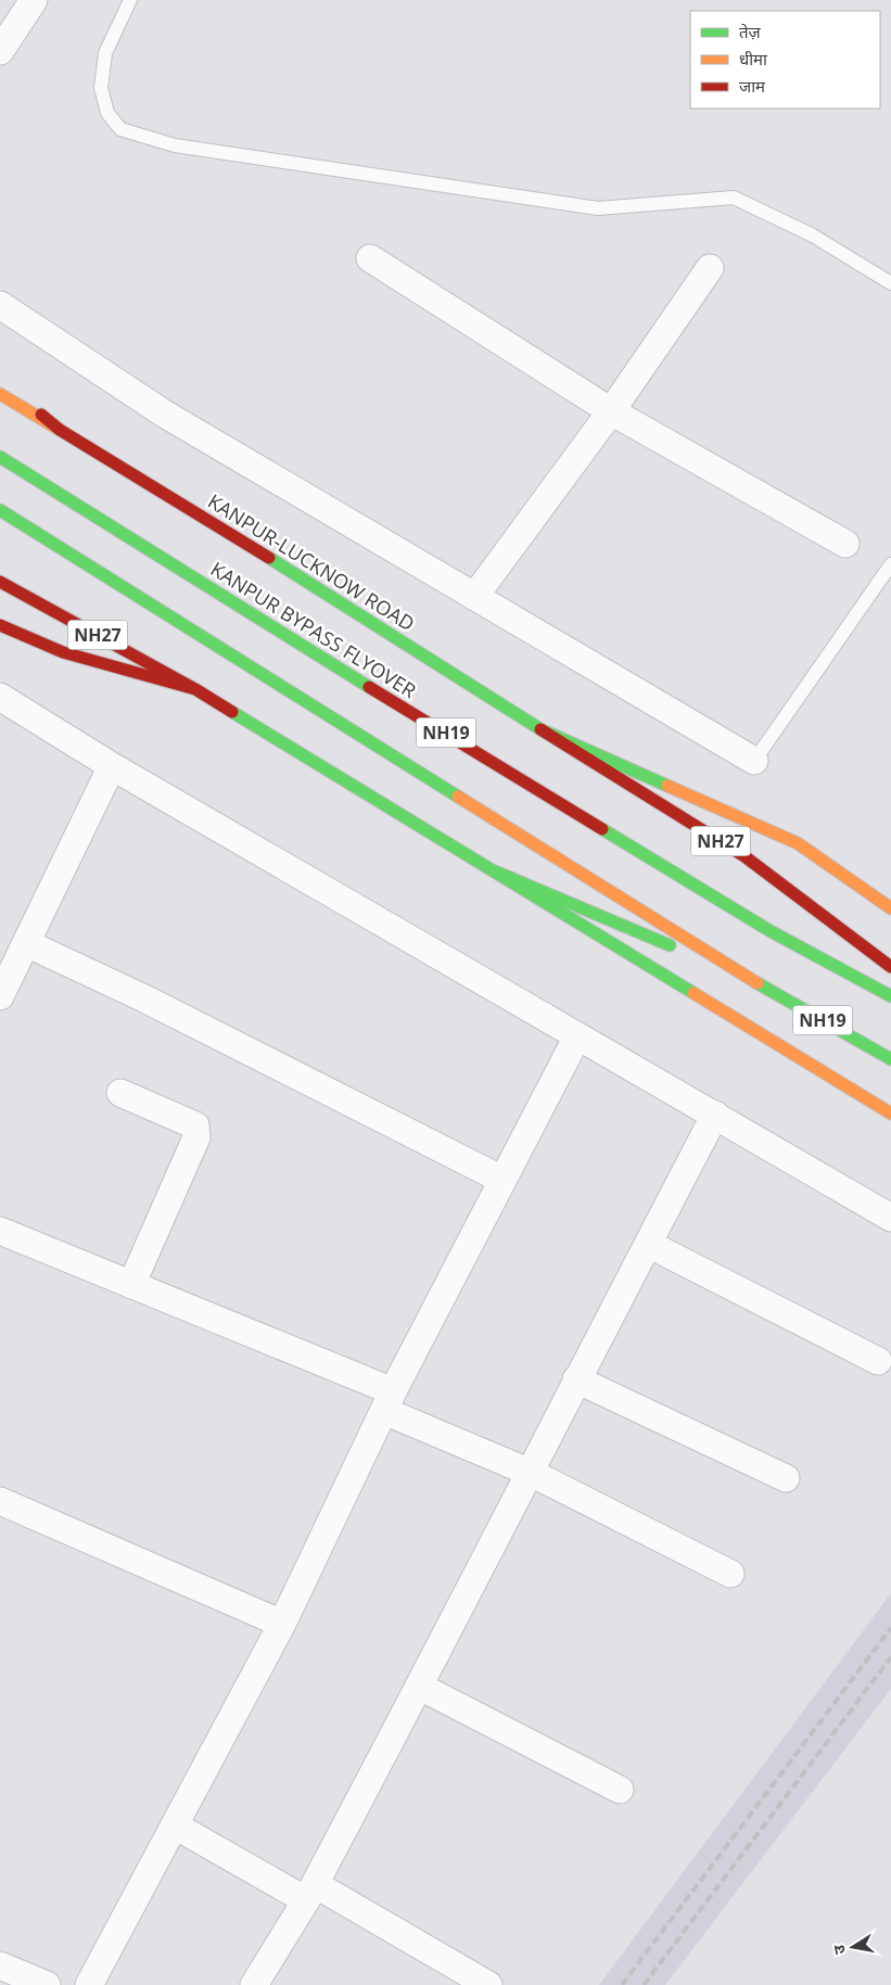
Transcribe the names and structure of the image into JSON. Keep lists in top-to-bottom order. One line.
{"streets":{"main road":["KANPUR-LUCKNOW ROAD","KANPUR BYPASS FLYOVER","NH27","NH19"]},"crossings":[["KANPUR-LUCKNOW ROAD","NH27"],["NH27","NH19"]],"legend":["तेज़","धीमा","जाम"],"north":"left"}
